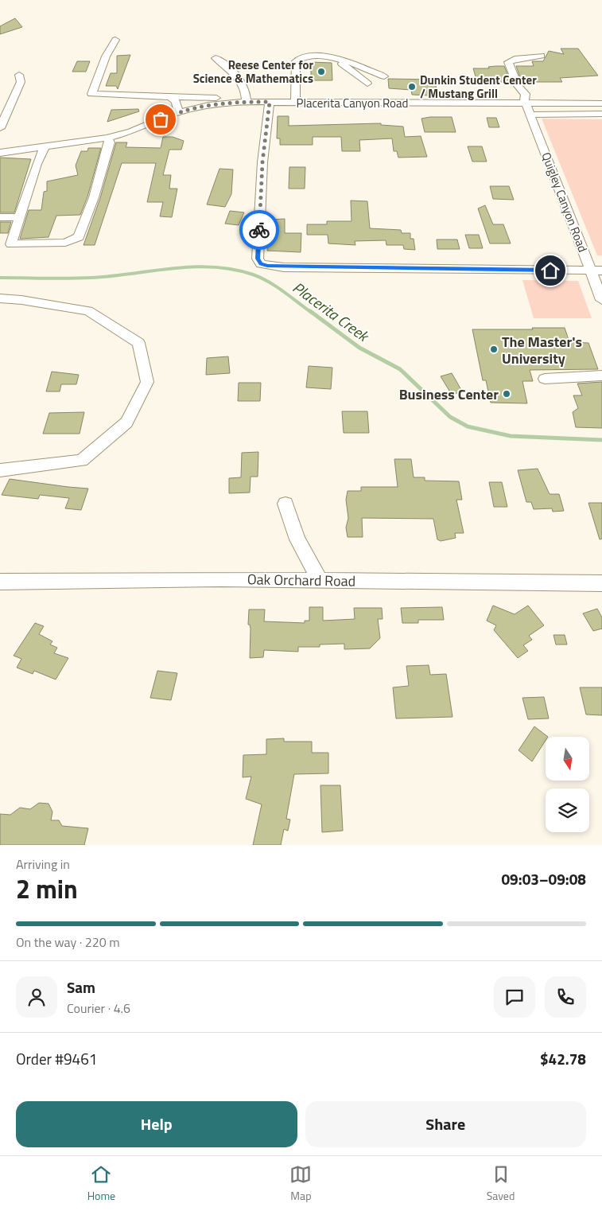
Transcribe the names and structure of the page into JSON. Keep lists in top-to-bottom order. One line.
{"streets":{"street":["Placerita Canyon Road","Quigley Canyon Road","Oak Orchard Road"]},"crossings":[["Placerita Canyon Road","Quigley Canyon Road"]],"water":["Placerita Creek"],"places":["Reese Center for Science & Mathematics","Dunkin Student Center / Mustang Grill","The Master's University","Business Center"],"north":"bottom","page":{"heading":["2 min","Arriving in","09:03–09:08"],"panel":["Sam","Courier · 4.6","Order #9461","$42.78"],"bar":"On the way · 220 m","buttons":["Help","Share"],"tabs":["Home","Map","Saved"]}}
